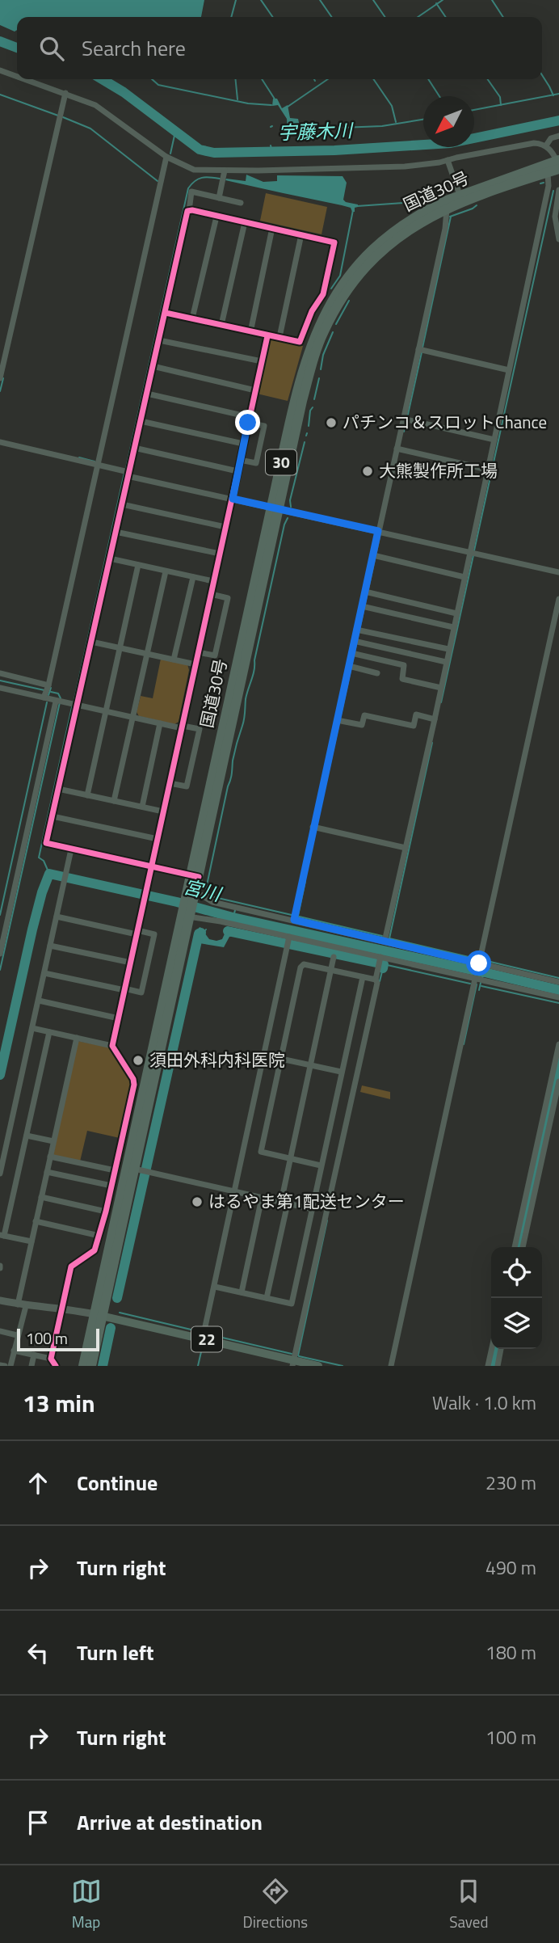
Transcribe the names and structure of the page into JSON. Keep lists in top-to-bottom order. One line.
{"streets":{"highway":["国道30号","30"],"main road":["22"]},"crossings":[["国道30号","22"]],"water":["宇藤木川","宮川"],"places":["パチンコ＆スロットChance","大熊製作所工場","須田外科内科医院","はるやま第1配送センター"],"scale_bar":"100 m","north":"bottom left","page":{"search":"Search here","scale":"100 m","heading":["13 min","Walk · 1.0 km"],"list":[["Continue","230 m"],["Turn right","490 m"],["Turn left","180 m"],["Turn right","100 m"],"Arrive at destination"],"nav":["Map","Directions","Saved"]}}
